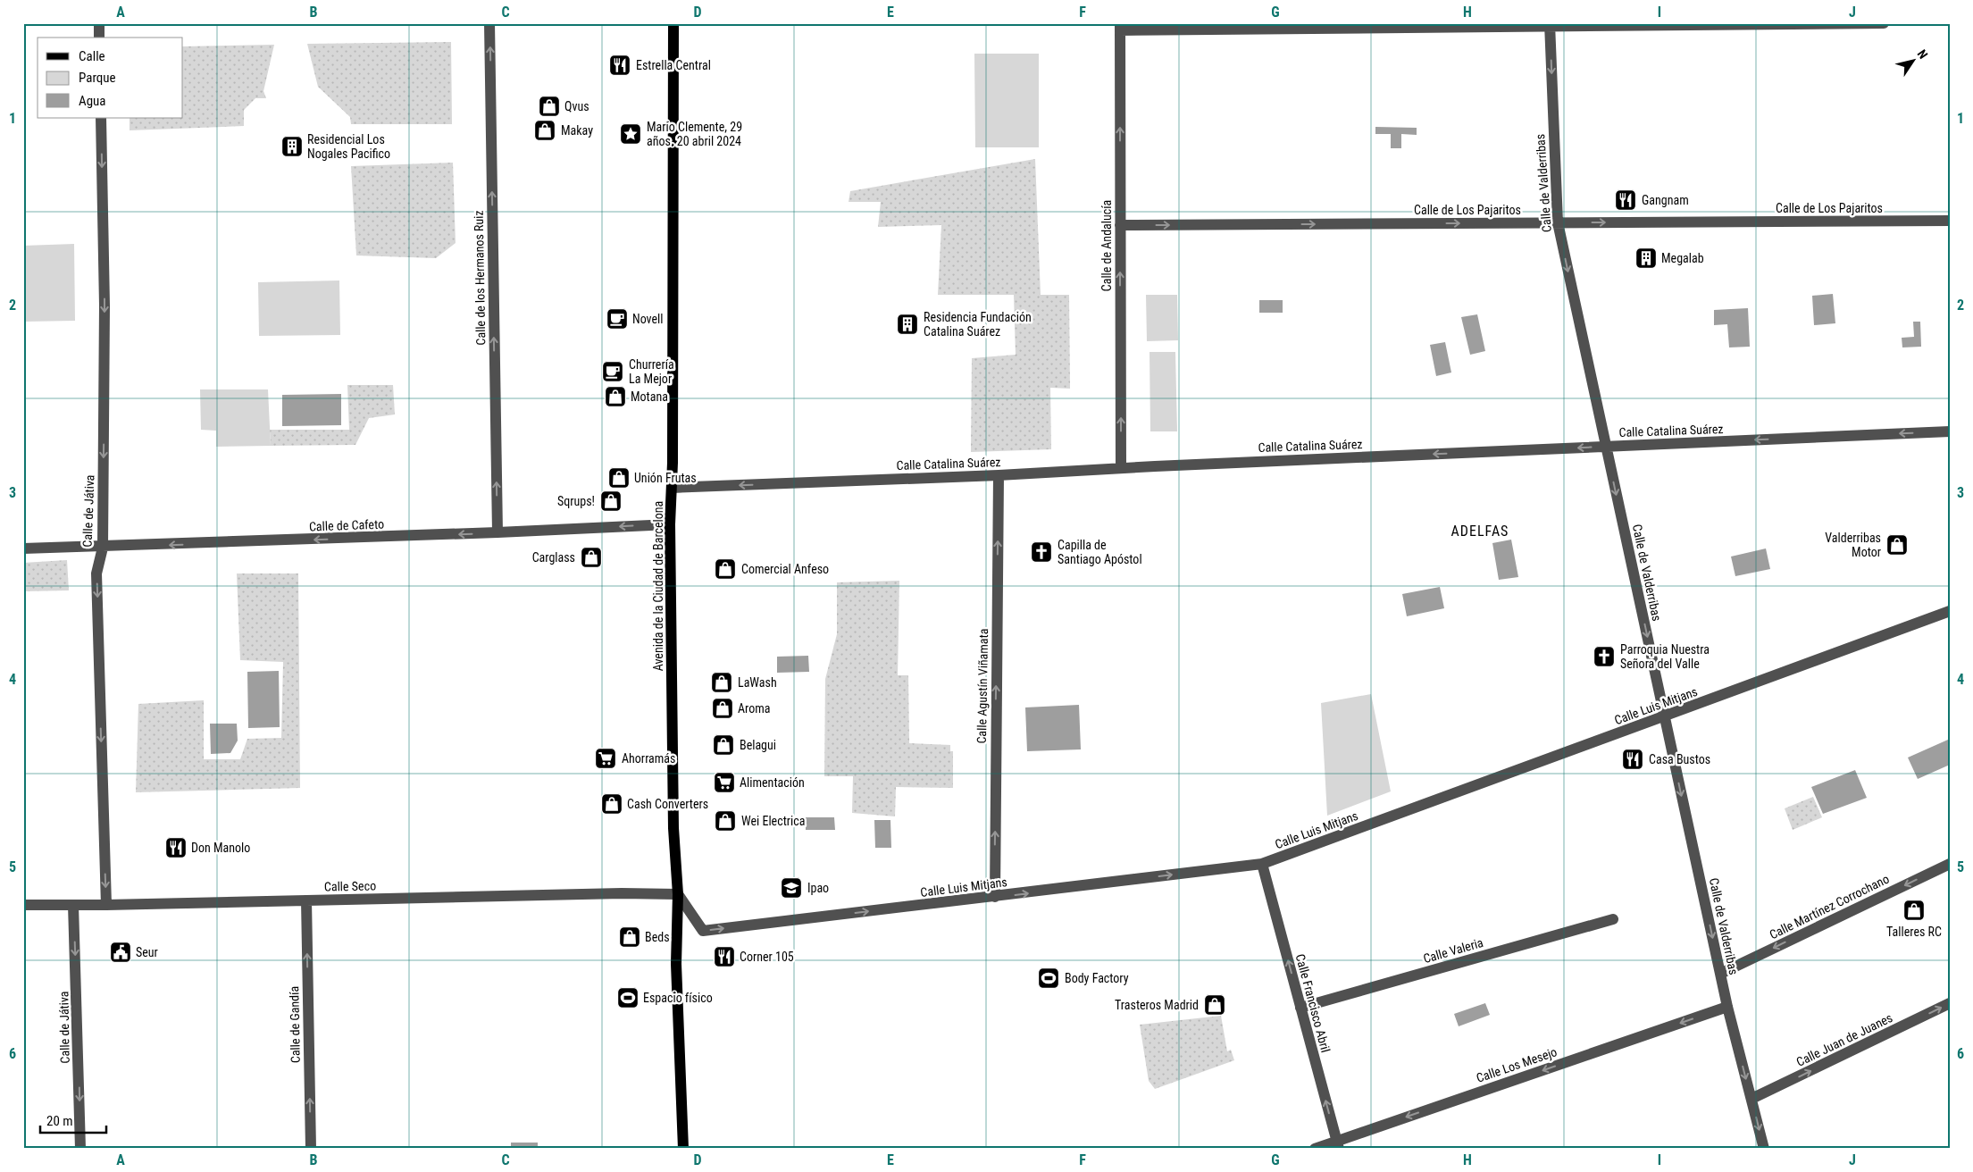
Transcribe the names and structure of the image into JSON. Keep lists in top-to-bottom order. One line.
{"streets":{"main road":["Avenida de la Ciudad de Barcelona"],"street":["Calle de Valderribas","Calle de Los Pajaritos","Calle de Andalucía","Calle de los Hermanos Ruiz","Calle Catalina Suárez","Calle de Játiva","Calle de Cafeto","Calle Agustín Viñamata","Calle Luis Mitjans","Calle Seco","Calle Martínez Corrochano","Calle Valeria","Calle Francisco Abril","Calle de Gandía","Calle Juan de Juanes","Calle Los Mesejo"]},"crossings":[["Calle de Valderribas","Calle de Los Pajaritos"],["Calle de Valderribas","Calle Catalina Suárez"],["Calle de Valderribas","Calle Luis Mitjans"],["Calle de Valderribas","Calle Martínez Corrochano"],["Calle de Valderribas","Calle Juan de Juanes"],["Calle de Valderribas","Calle Los Mesejo"],["Calle de Los Pajaritos","Calle de Andalucía"],["Calle de Andalucía","Calle Catalina Suárez"],["Calle de los Hermanos Ruiz","Calle de Cafeto"],["Calle Catalina Suárez","Avenida de la Ciudad de Barcelona"],["Calle Catalina Suárez","Calle Agustín Viñamata"],["Calle de Játiva","Calle de Cafeto"],["Calle de Játiva","Calle Seco"],["Calle de Cafeto","Avenida de la Ciudad de Barcelona"],["Avenida de la Ciudad de Barcelona","Calle Luis Mitjans"],["Avenida de la Ciudad de Barcelona","Calle Seco"],["Calle Agustín Viñamata","Calle Luis Mitjans"],["Calle Luis Mitjans","Calle Seco"],["Calle Luis Mitjans","Calle Francisco Abril"],["Calle Seco","Calle de Gandía"],["Calle Valeria","Calle Francisco Abril"],["Calle Francisco Abril","Calle Los Mesejo"]],"one_way":["Calle de Valderribas","Calle de Los Pajaritos","Calle de Andalucía","Calle de los Hermanos Ruiz","Calle Catalina Suárez","Calle de Játiva","Calle de Cafeto","Calle Agustín Viñamata","Calle Luis Mitjans","Calle Martínez Corrochano","Calle Francisco Abril","Calle de Gandía","Calle Juan de Juanes","Calle Los Mesejo"],"districts":["ADELFAS"],"places":{"restaurant":["Estrella Central","Gangnam","Casa Bustos","Don Manolo","Corner 105"],"shop":["Qvus","Makay","Motana","Unión Frutas","Sqrups!","Valderribas Motor","Carglass","Comercial Anfeso","LaWash","Aroma","Belagui","Cash Converters","Wei Electrica","Talleres RC","Beds","Trasteros Madrid"],"place":["Mario Clemente, 29 años. 20 abril 2024"],"building":["Residencial Los Nogales Pacifico","Megalab","Residencia Fundación Catalina Suárez"],"cafe":["Novell","Churrería La Mejor"],"church":["Capilla de Santiago Apóstol","Parroquia Nuestra Señora del Valle"],"supermarket":["Ahorramás","Alimentación"],"school or university":["Ipao"],"public building":["Seur"],"sports":["Body Factory","Espacio físico"]},"legend":["Calle","Parque","Agua"],"scale_bar":"20 m","north":"top right","grid":{"columns":["A","B","C","D","E","F","G","H","I","J"],"rows":["1","2","3","4","5","6"]}}
